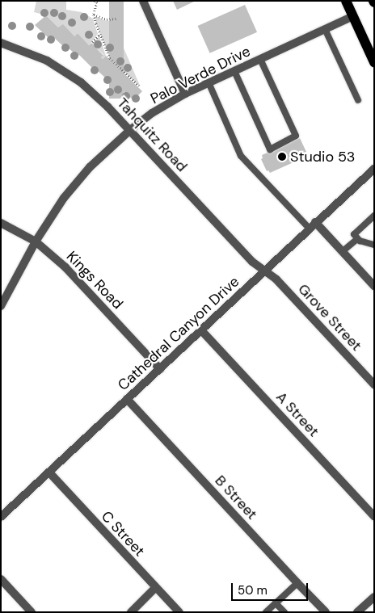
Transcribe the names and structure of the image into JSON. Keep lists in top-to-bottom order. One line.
{"streets":{"street":["Palo Verde Drive","Tahquitz Road","Kings Road","Grove Street","Cathedral Canyon Drive","A Street","B Street","C Street"]},"crossings":[["Palo Verde Drive","Tahquitz Road"],["Palo Verde Drive","Kings Road"],["Tahquitz Road","Grove Street"],["Tahquitz Road","Cathedral Canyon Drive"],["Kings Road","Cathedral Canyon Drive"],["Grove Street","Cathedral Canyon Drive"],["Cathedral Canyon Drive","A Street"],["Cathedral Canyon Drive","B Street"],["Cathedral Canyon Drive","C Street"]],"places":["Studio 53"],"scale_bar":"50 m"}
